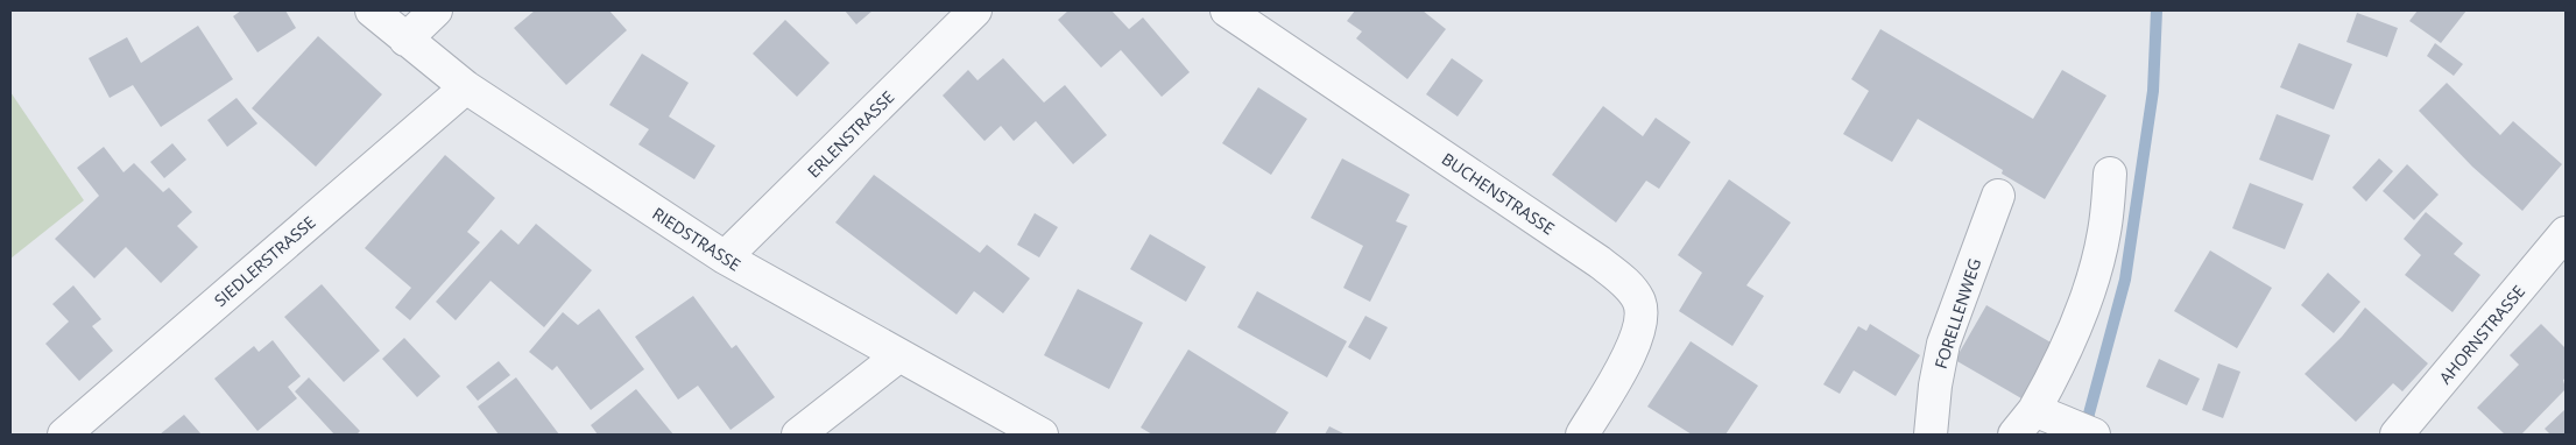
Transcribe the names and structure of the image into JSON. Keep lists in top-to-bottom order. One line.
{"streets":{"street":["ERLENSTRASSE","BUCHENSTRASSE","RIEDSTRASSE","SIEDLERSTRASSE","FORELLENWEG","AHORNSTRASSE"]},"crossings":[["ERLENSTRASSE","RIEDSTRASSE"],["RIEDSTRASSE","SIEDLERSTRASSE"]]}
